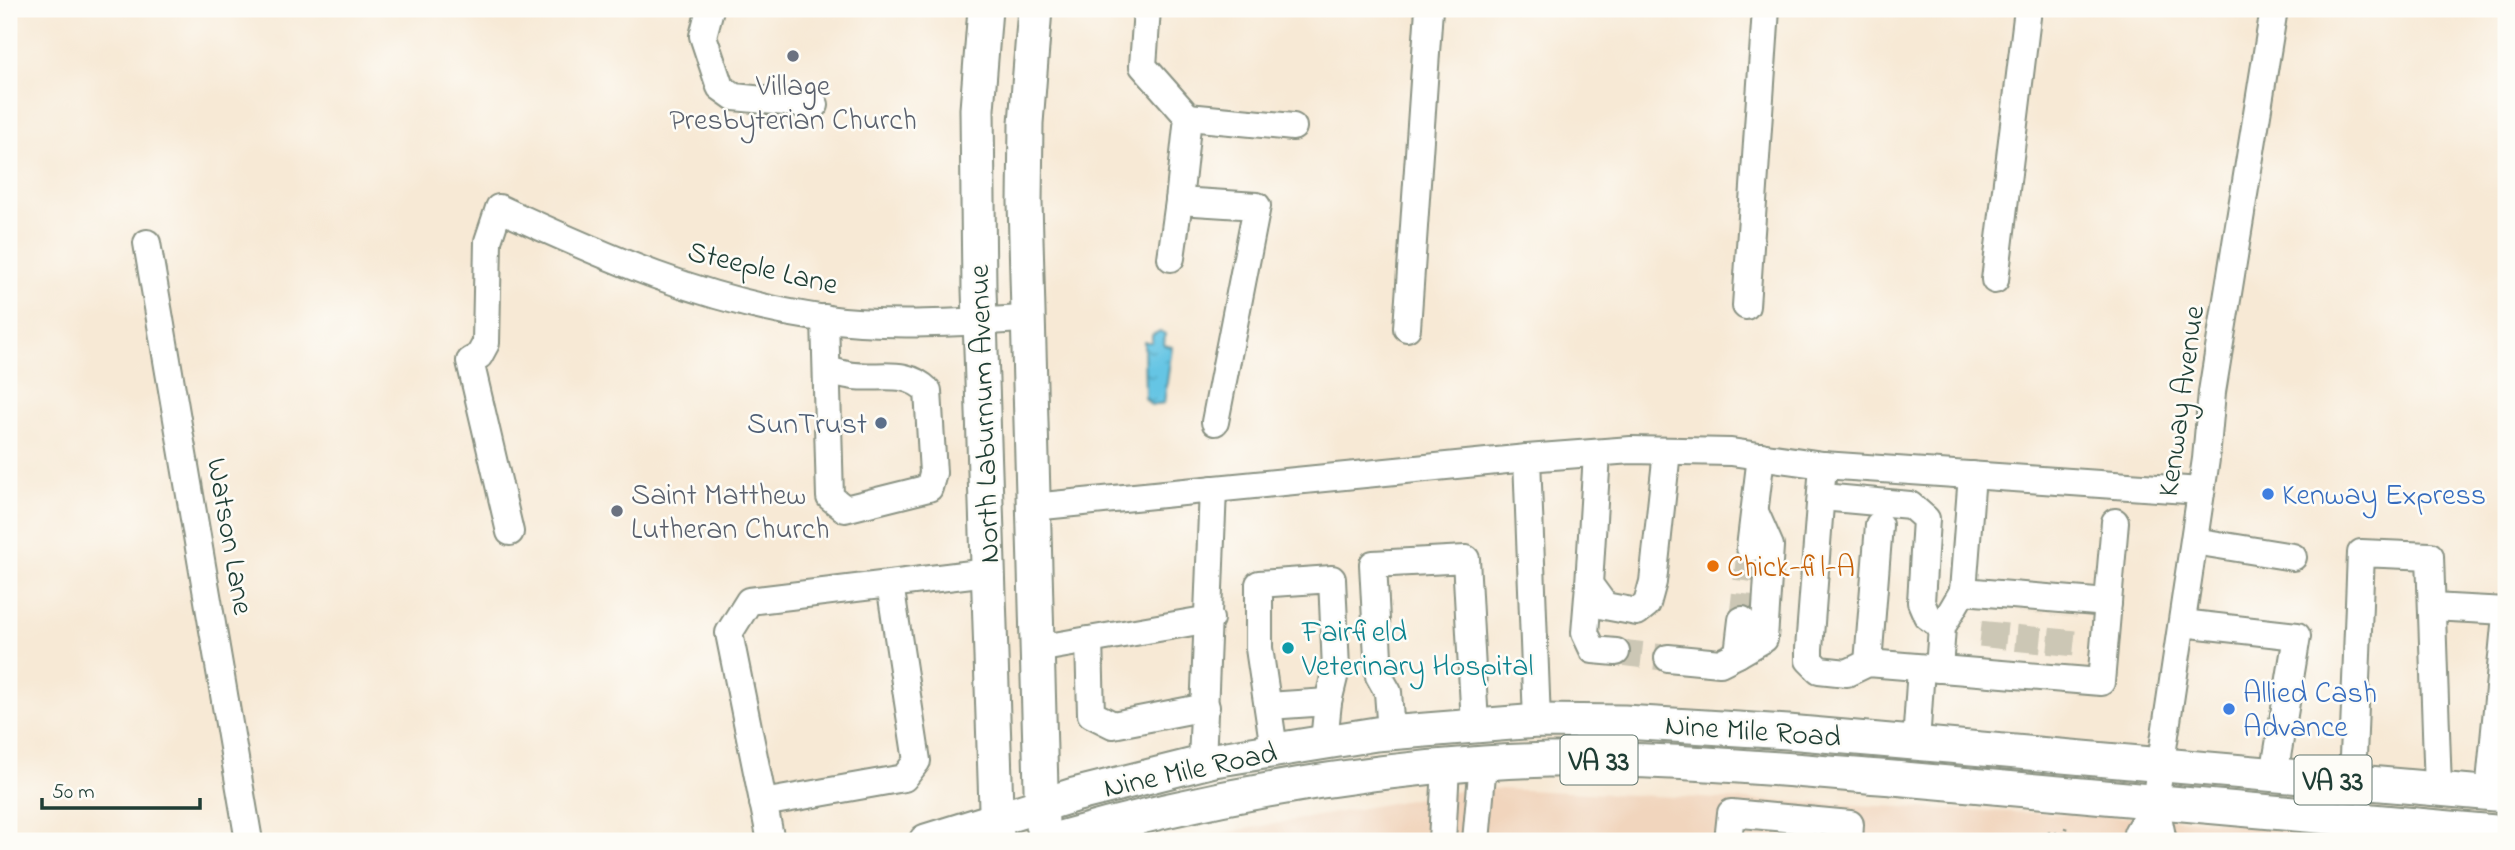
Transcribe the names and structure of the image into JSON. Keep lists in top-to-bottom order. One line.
{"streets":{"main road":["North Laburnum Avenue","Nine Mile Road","VA 33"],"street":["Steeple Lane","Kenway Avenue","Watson Lane"]},"crossings":[["Steeple Lane","North Laburnum Avenue"],["Kenway Avenue","Nine Mile Road"],["North Laburnum Avenue","Nine Mile Road"]],"places":["Village Presbyterian Church","SunTrust","Kenway Express","Saint Matthew Lutheran Church","Chick-fil-A","Fairfield Veterinary Hospital","Allied Cash Advance"],"scale_bar":"50 m"}
